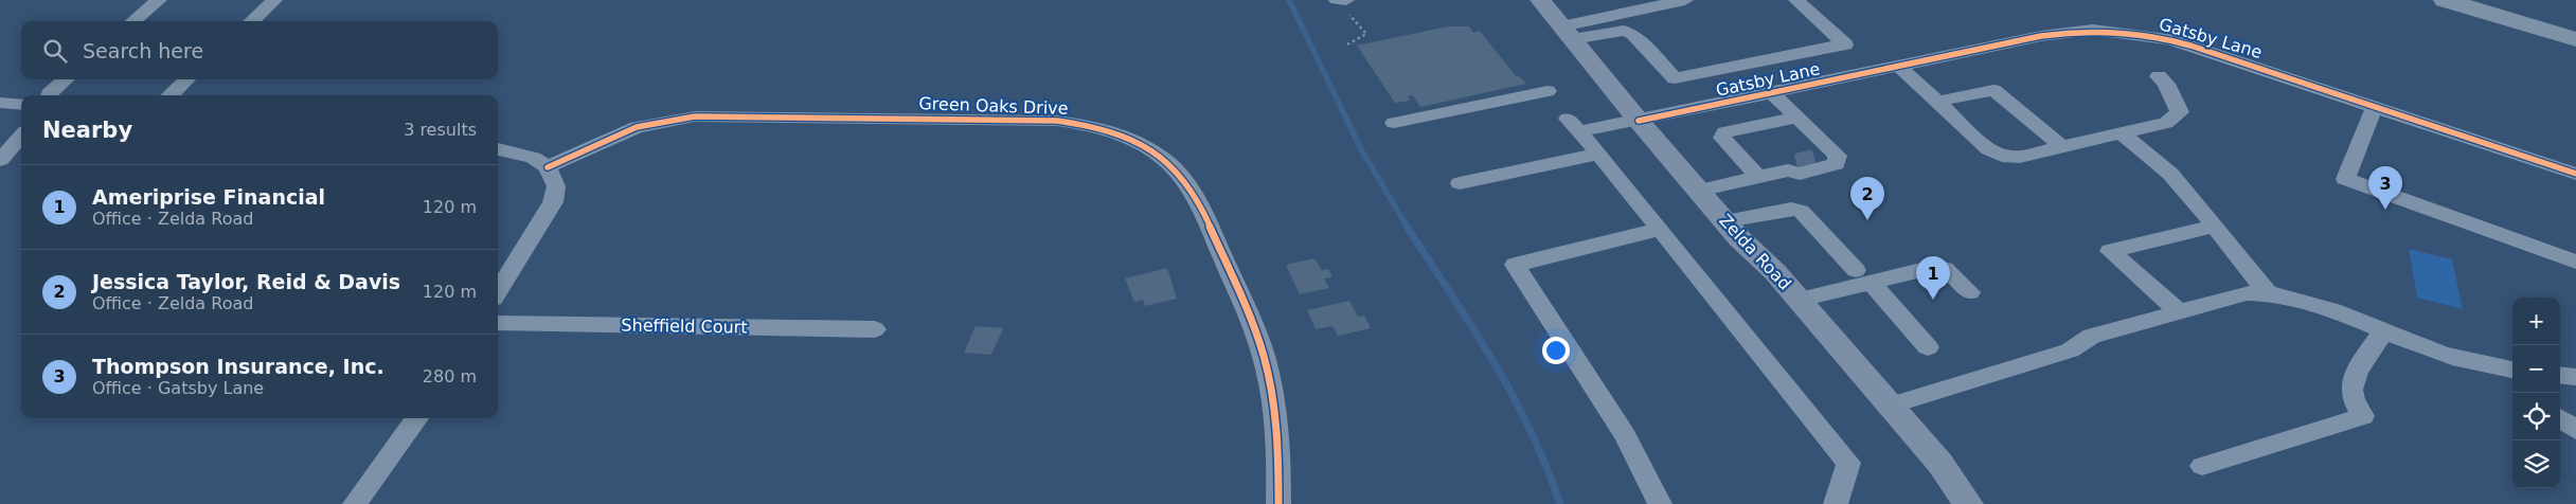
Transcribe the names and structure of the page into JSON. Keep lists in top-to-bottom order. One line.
{"streets":{"main road":["Zelda Road"],"street":["Gatsby Lane","Green Oaks Drive","Sheffield Court"]},"crossings":[["Gatsby Lane","Zelda Road"]],"page":{"search":"Search here","heading":["Nearby","3 results"],"list":[{"mark":"1","name":"Ameriprise Financial","note":"Office · Zelda Road","value":"120 m"},{"mark":"2","name":"Jessica Taylor, Reid & Davis","note":"Office · Zelda Road","value":"120 m"},{"mark":"3","name":"Thompson Insurance, Inc.","note":"Office · Gatsby Lane","value":"280 m"}],"pins":["3","2","1"],"map_buttons":["+","−"]}}
